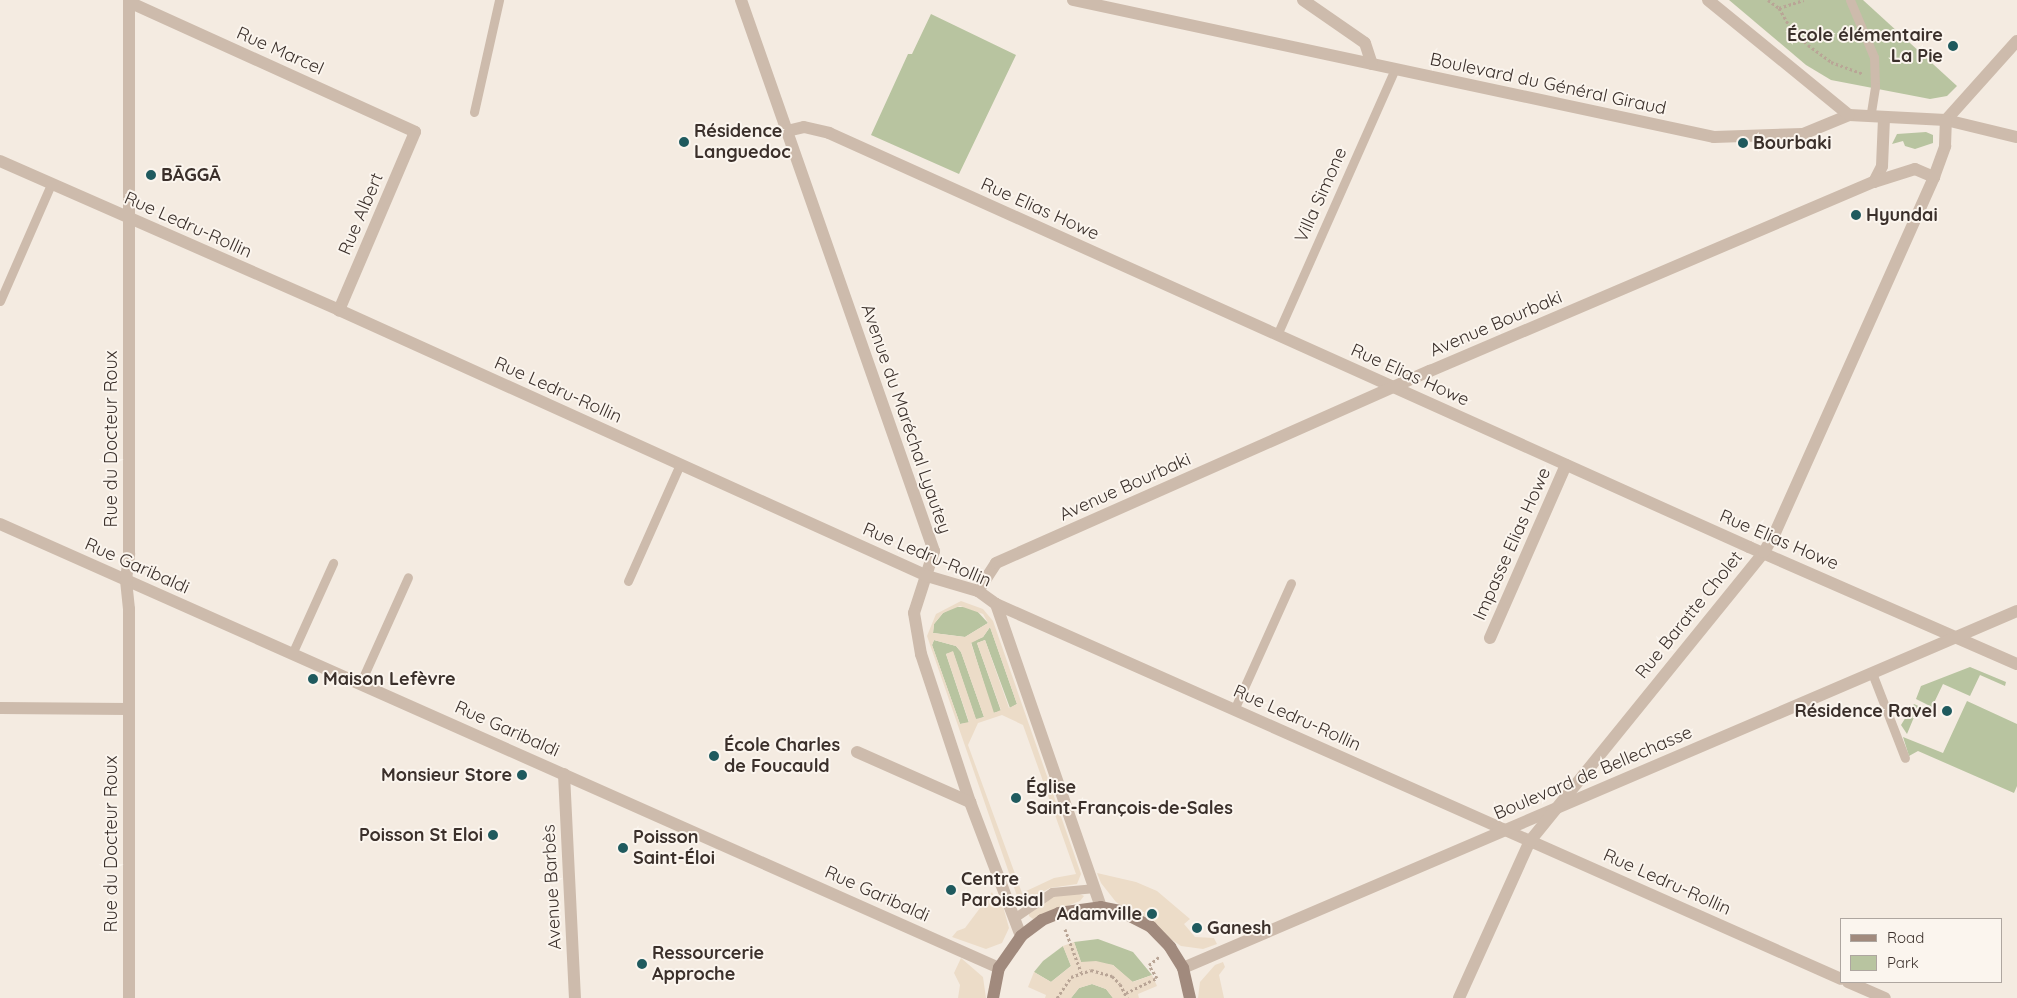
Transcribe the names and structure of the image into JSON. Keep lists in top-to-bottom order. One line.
{"streets":{"street":["Rue Marcel","Boulevard du Général Giraud","Rue Elias Howe","Rue Albert","Rue Ledru-Rollin","Avenue Bourbaki","Avenue du Maréchal Lyautey","Rue du Docteur Roux","Impasse Elias Howe","Rue Garibaldi","Rue Baratte Cholet","Boulevard de Bellechasse","Avenue Barbès"],"lane":["Villa Simone"]},"crossings":[["Rue Marcel","Rue Albert"],["Rue Marcel","Rue du Docteur Roux"],["Boulevard du Général Giraud","Villa Simone"],["Boulevard du Général Giraud","Rue Baratte Cholet"],["Villa Simone","Rue Elias Howe"],["Rue Elias Howe","Avenue Bourbaki"],["Rue Elias Howe","Avenue du Maréchal Lyautey"],["Rue Elias Howe","Impasse Elias Howe"],["Rue Elias Howe","Rue Baratte Cholet"],["Rue Elias Howe","Boulevard de Bellechasse"],["Rue Albert","Rue Ledru-Rollin"],["Rue Ledru-Rollin","Avenue Bourbaki"],["Rue Ledru-Rollin","Avenue du Maréchal Lyautey"],["Rue Ledru-Rollin","Rue du Docteur Roux"],["Rue Ledru-Rollin","Rue Baratte Cholet"],["Rue Ledru-Rollin","Boulevard de Bellechasse"],["Avenue Bourbaki","Rue Baratte Cholet"],["Rue du Docteur Roux","Rue Garibaldi"],["Rue Garibaldi","Avenue Barbès"],["Rue Baratte Cholet","Boulevard de Bellechasse"]],"places":["École élémentaire La Pie","Résidence Languedoc","Bourbaki","BĀGGĀ","Hyundai","Maison Lefèvre","Résidence Ravel","École Charles de Foucauld","Monsieur Store","Église Saint-François-de-Sales","Poisson St Eloi","Poisson Saint-Éloi","Centre Paroissial","Adamville","Ganesh","Ressourcerie Approche"],"legend":["Road","Park"]}
